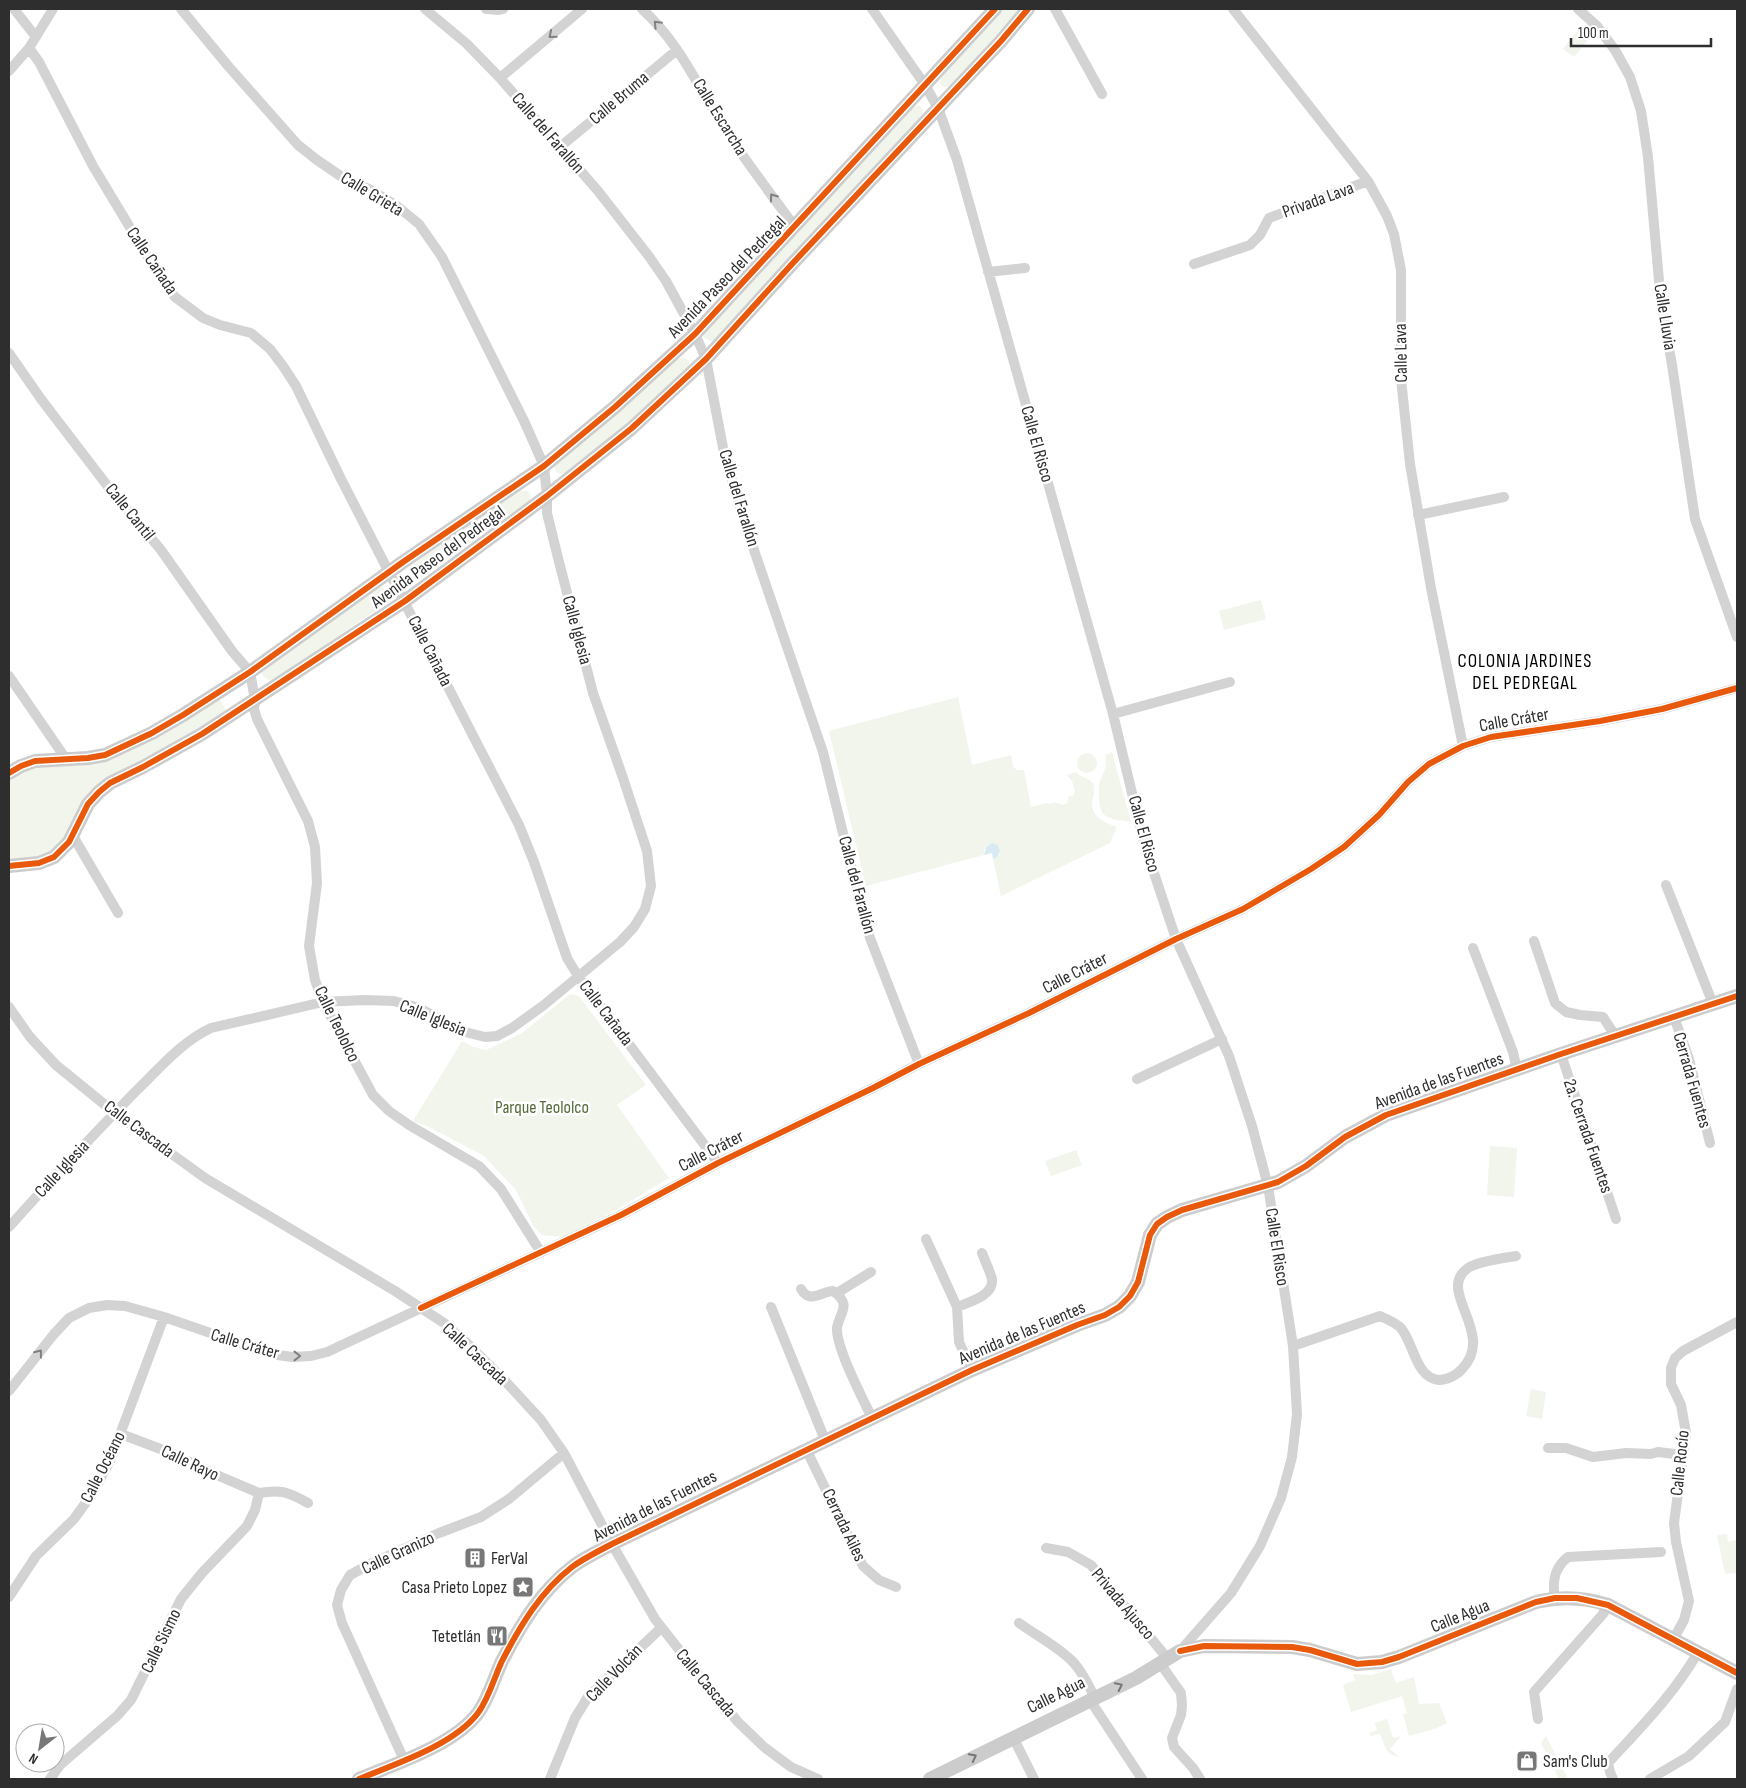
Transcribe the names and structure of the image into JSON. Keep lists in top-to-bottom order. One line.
{"streets":{"main road":["Avenida Paseo del Pedregal","Avenida de las Fuentes","Calle Agua"],"street":["Calle Bruma","Calle Escarcha","Calle del Farallón","Calle Grieta","Privada Lava","Calle Cañada","Calle Lluvia","Calle Lava","Calle El Risco","Calle Cantil","Calle Iglesia","Calle Cráter","Calle Teololco","Cerrada Fuentes","Calle Cascada","2a. Cerrada Fuentes","Calle Rayo","Calle Rocío","Calle Océano","Cerrada Ailes","Calle Granizo","Privada Ajusco","Calle Sismo","Calle Volcán"]},"crossings":[["Calle Bruma","Calle Escarcha"],["Calle Bruma","Calle del Farallón"],["Calle Escarcha","Avenida Paseo del Pedregal"],["Calle del Farallón","Avenida Paseo del Pedregal"],["Calle del Farallón","Calle Cráter"],["Calle Grieta","Avenida Paseo del Pedregal"],["Calle Grieta","Calle Iglesia"],["Privada Lava","Calle Lava"],["Calle Cañada","Avenida Paseo del Pedregal"],["Calle Cañada","Calle Iglesia"],["Calle Cañada","Calle Cráter"],["Avenida Paseo del Pedregal","Calle El Risco"],["Avenida Paseo del Pedregal","Calle Cantil"],["Avenida Paseo del Pedregal","Calle Iglesia"],["Avenida Paseo del Pedregal","Calle Teololco"],["Calle Lava","Calle Cráter"],["Calle El Risco","Calle Cráter"],["Calle El Risco","Avenida de las Fuentes"],["Calle El Risco","Calle Agua"],["Calle Cantil","Calle Teololco"],["Calle Iglesia","Calle Teololco"],["Calle Iglesia","Calle Cascada"],["Calle Cráter","Calle Teololco"],["Calle Cráter","Calle Cascada"],["Calle Cráter","Calle Océano"],["Cerrada Fuentes","Avenida de las Fuentes"],["Avenida de las Fuentes","Calle Cascada"],["Avenida de las Fuentes","2a. Cerrada Fuentes"],["Avenida de las Fuentes","Cerrada Ailes"],["Avenida de las Fuentes","Calle Granizo"],["Calle Cascada","Calle Granizo"],["Calle Cascada","Calle Volcán"],["Calle Rayo","Calle Océano"],["Calle Rayo","Calle Sismo"],["Calle Rocío","Calle Agua"],["Privada Ajusco","Calle Agua"]],"one_way":["Calle Escarcha"],"districts":["COLONIA JARDINES DEL PEDREGAL"],"parks":["Parque Teololco"],"places":{"building":["FerVal"],"place":["Casa Prieto Lopez"],"restaurant":["Tetetlán"],"shop":["Sam's Club"]},"scale_bar":"100 m","north":"bottom left"}
